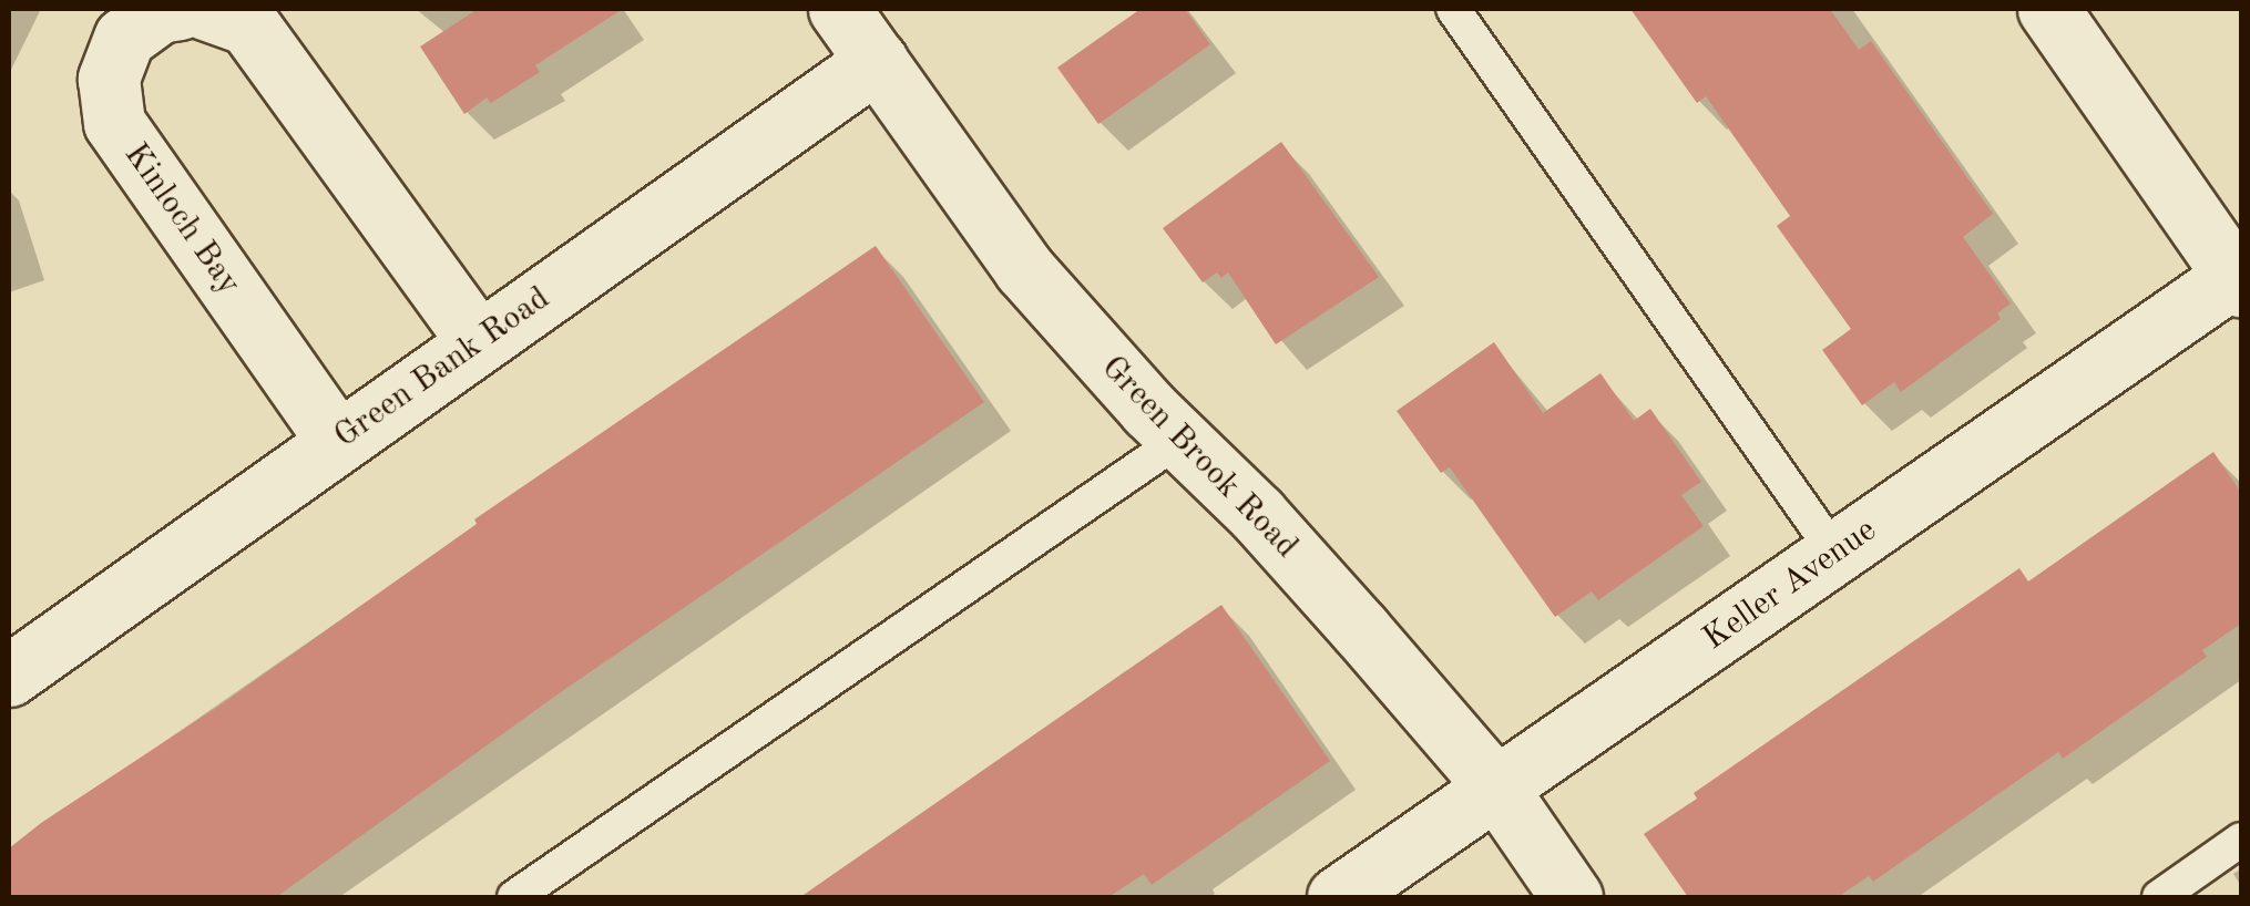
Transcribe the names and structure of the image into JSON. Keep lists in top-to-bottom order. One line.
{"streets":{"street":["Kinloch Bay","Green Bank Road","Green Brook Road","Keller Avenue"]},"crossings":[["Kinloch Bay","Green Bank Road"],["Green Bank Road","Green Brook Road"],["Green Brook Road","Keller Avenue"]]}
